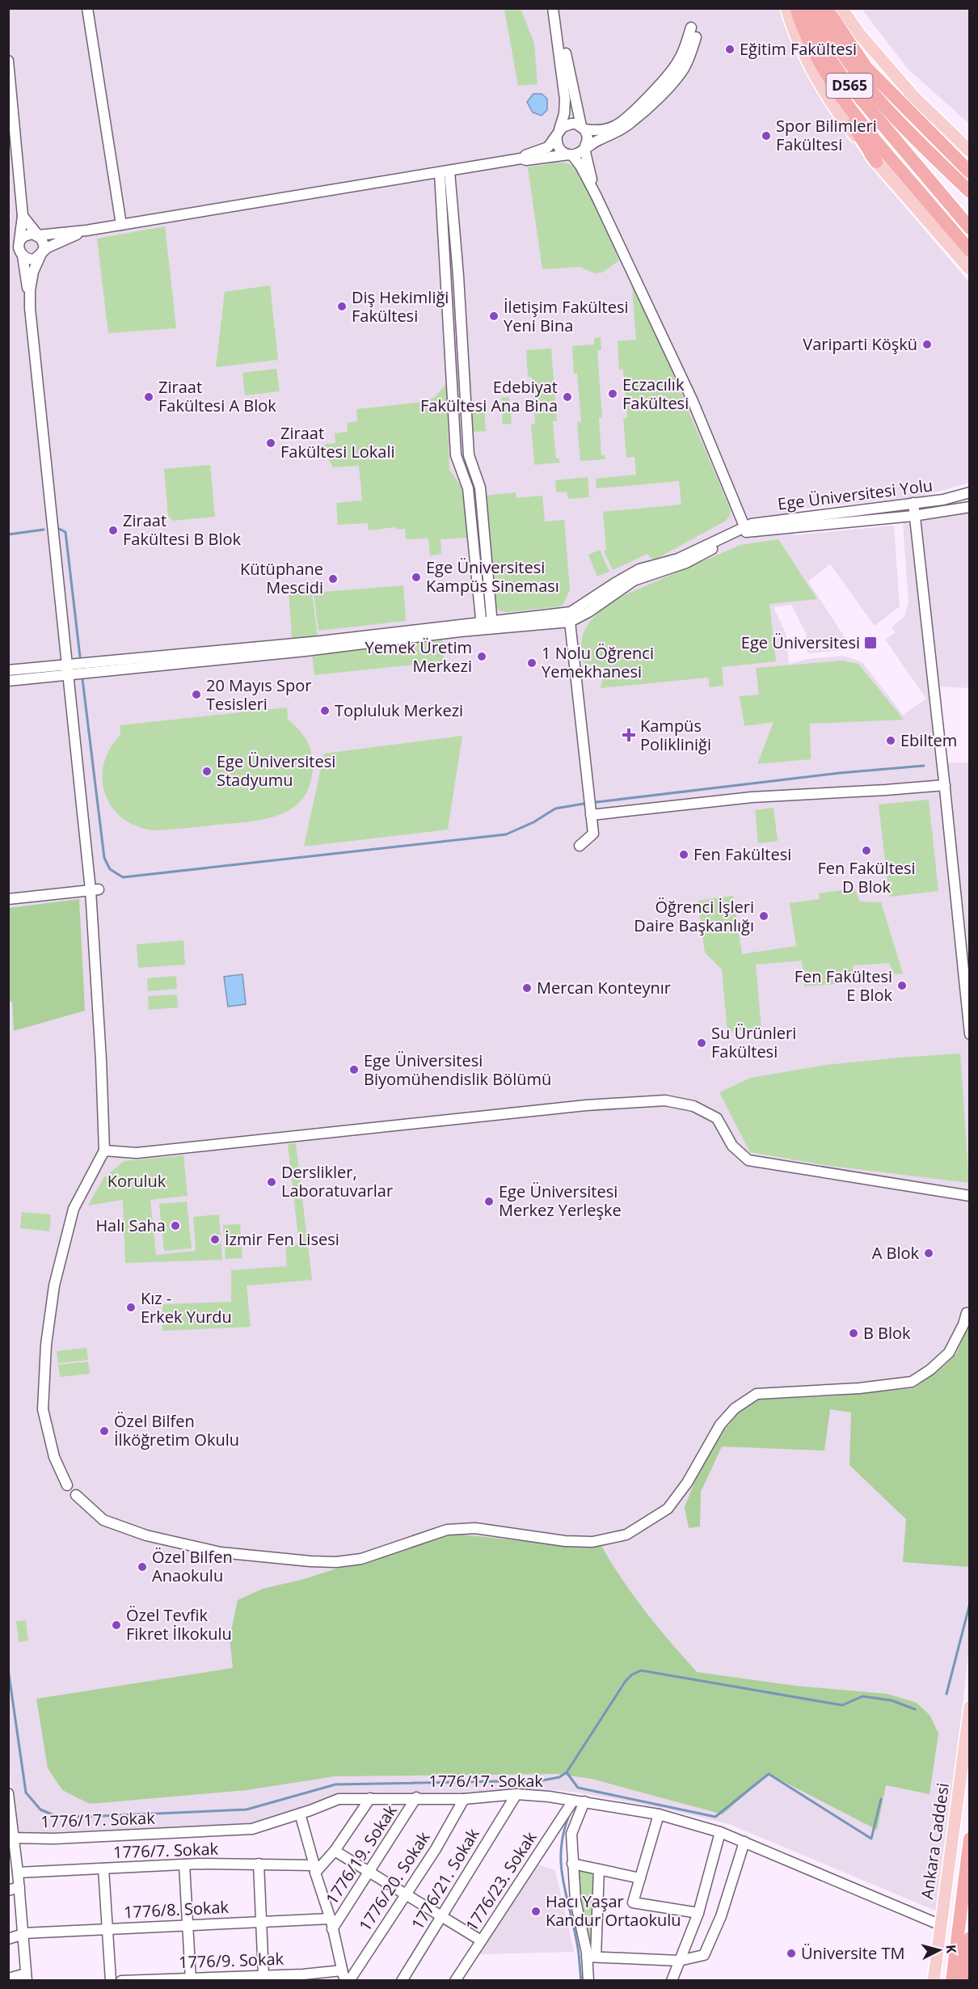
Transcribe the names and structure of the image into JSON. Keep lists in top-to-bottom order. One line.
{"streets":{"highway":["D565"],"main road":["Ankara Caddesi"],"street":["Ege Üniversitesi Yolu","1776/17. Sokak","1776/7. Sokak","1776/19. Sokak","1776/21. Sokak","1776/20. Sokak","1776/23. Sokak","1776/8. Sokak","1776/9. Sokak"]},"crossings":[["1776/17. Sokak","Ankara Caddesi"],["1776/17. Sokak","1776/19. Sokak"],["1776/17. Sokak","1776/21. Sokak"],["1776/17. Sokak","1776/20. Sokak"],["1776/17. Sokak","1776/23. Sokak"]],"parks":["Koruluk"],"places":{"other":["Eğitim Fakültesi","Spor Bilimleri Fakültesi","Diş Hekimliği Fakültesi","İletişim Fakültesi Yeni Bina","Variparti Köşkü","Eczacılık Fakültesi","Ziraat Fakültesi A Blok","Edebiyat Fakültesi Ana Bina","Ziraat Fakültesi Lokali","Ziraat Fakültesi B Blok","Ege Üniversitesi Kampüs Sineması","Kütüphane Mescidi","Yemek Üretim Merkezi","1 Nolu Öğrenci Yemekhanesi","20 Mayıs Spor Tesisleri","Topluluk Merkezi","Ebiltem","Ege Üniversitesi Stadyumu","Fen Fakültesi D Blok","Fen Fakültesi","Öğrenci İşleri Daire Başkanlığı","Fen Fakültesi E Blok","Mercan Konteynır","Su Ürünleri Fakültesi","Ege Üniversitesi Biyomühendislik Bölümü","Derslikler, Laboratuvarlar","Ege Üniversitesi Merkez Yerleşke","Halı Saha","İzmir Fen Lisesi","A Blok","Kız - Erkek Yurdu","B Blok","Özel Bilfen İlköğretim Okulu","Özel Bilfen Anaokulu","Özel Tevfik Fikret İlkokulu","Hacı Yaşar Kandur Ortaokulu","Üniversite TM"],"transit":["Ege Üniversitesi"],"health":["Kampüs Polikliniği"]},"north":"right"}
